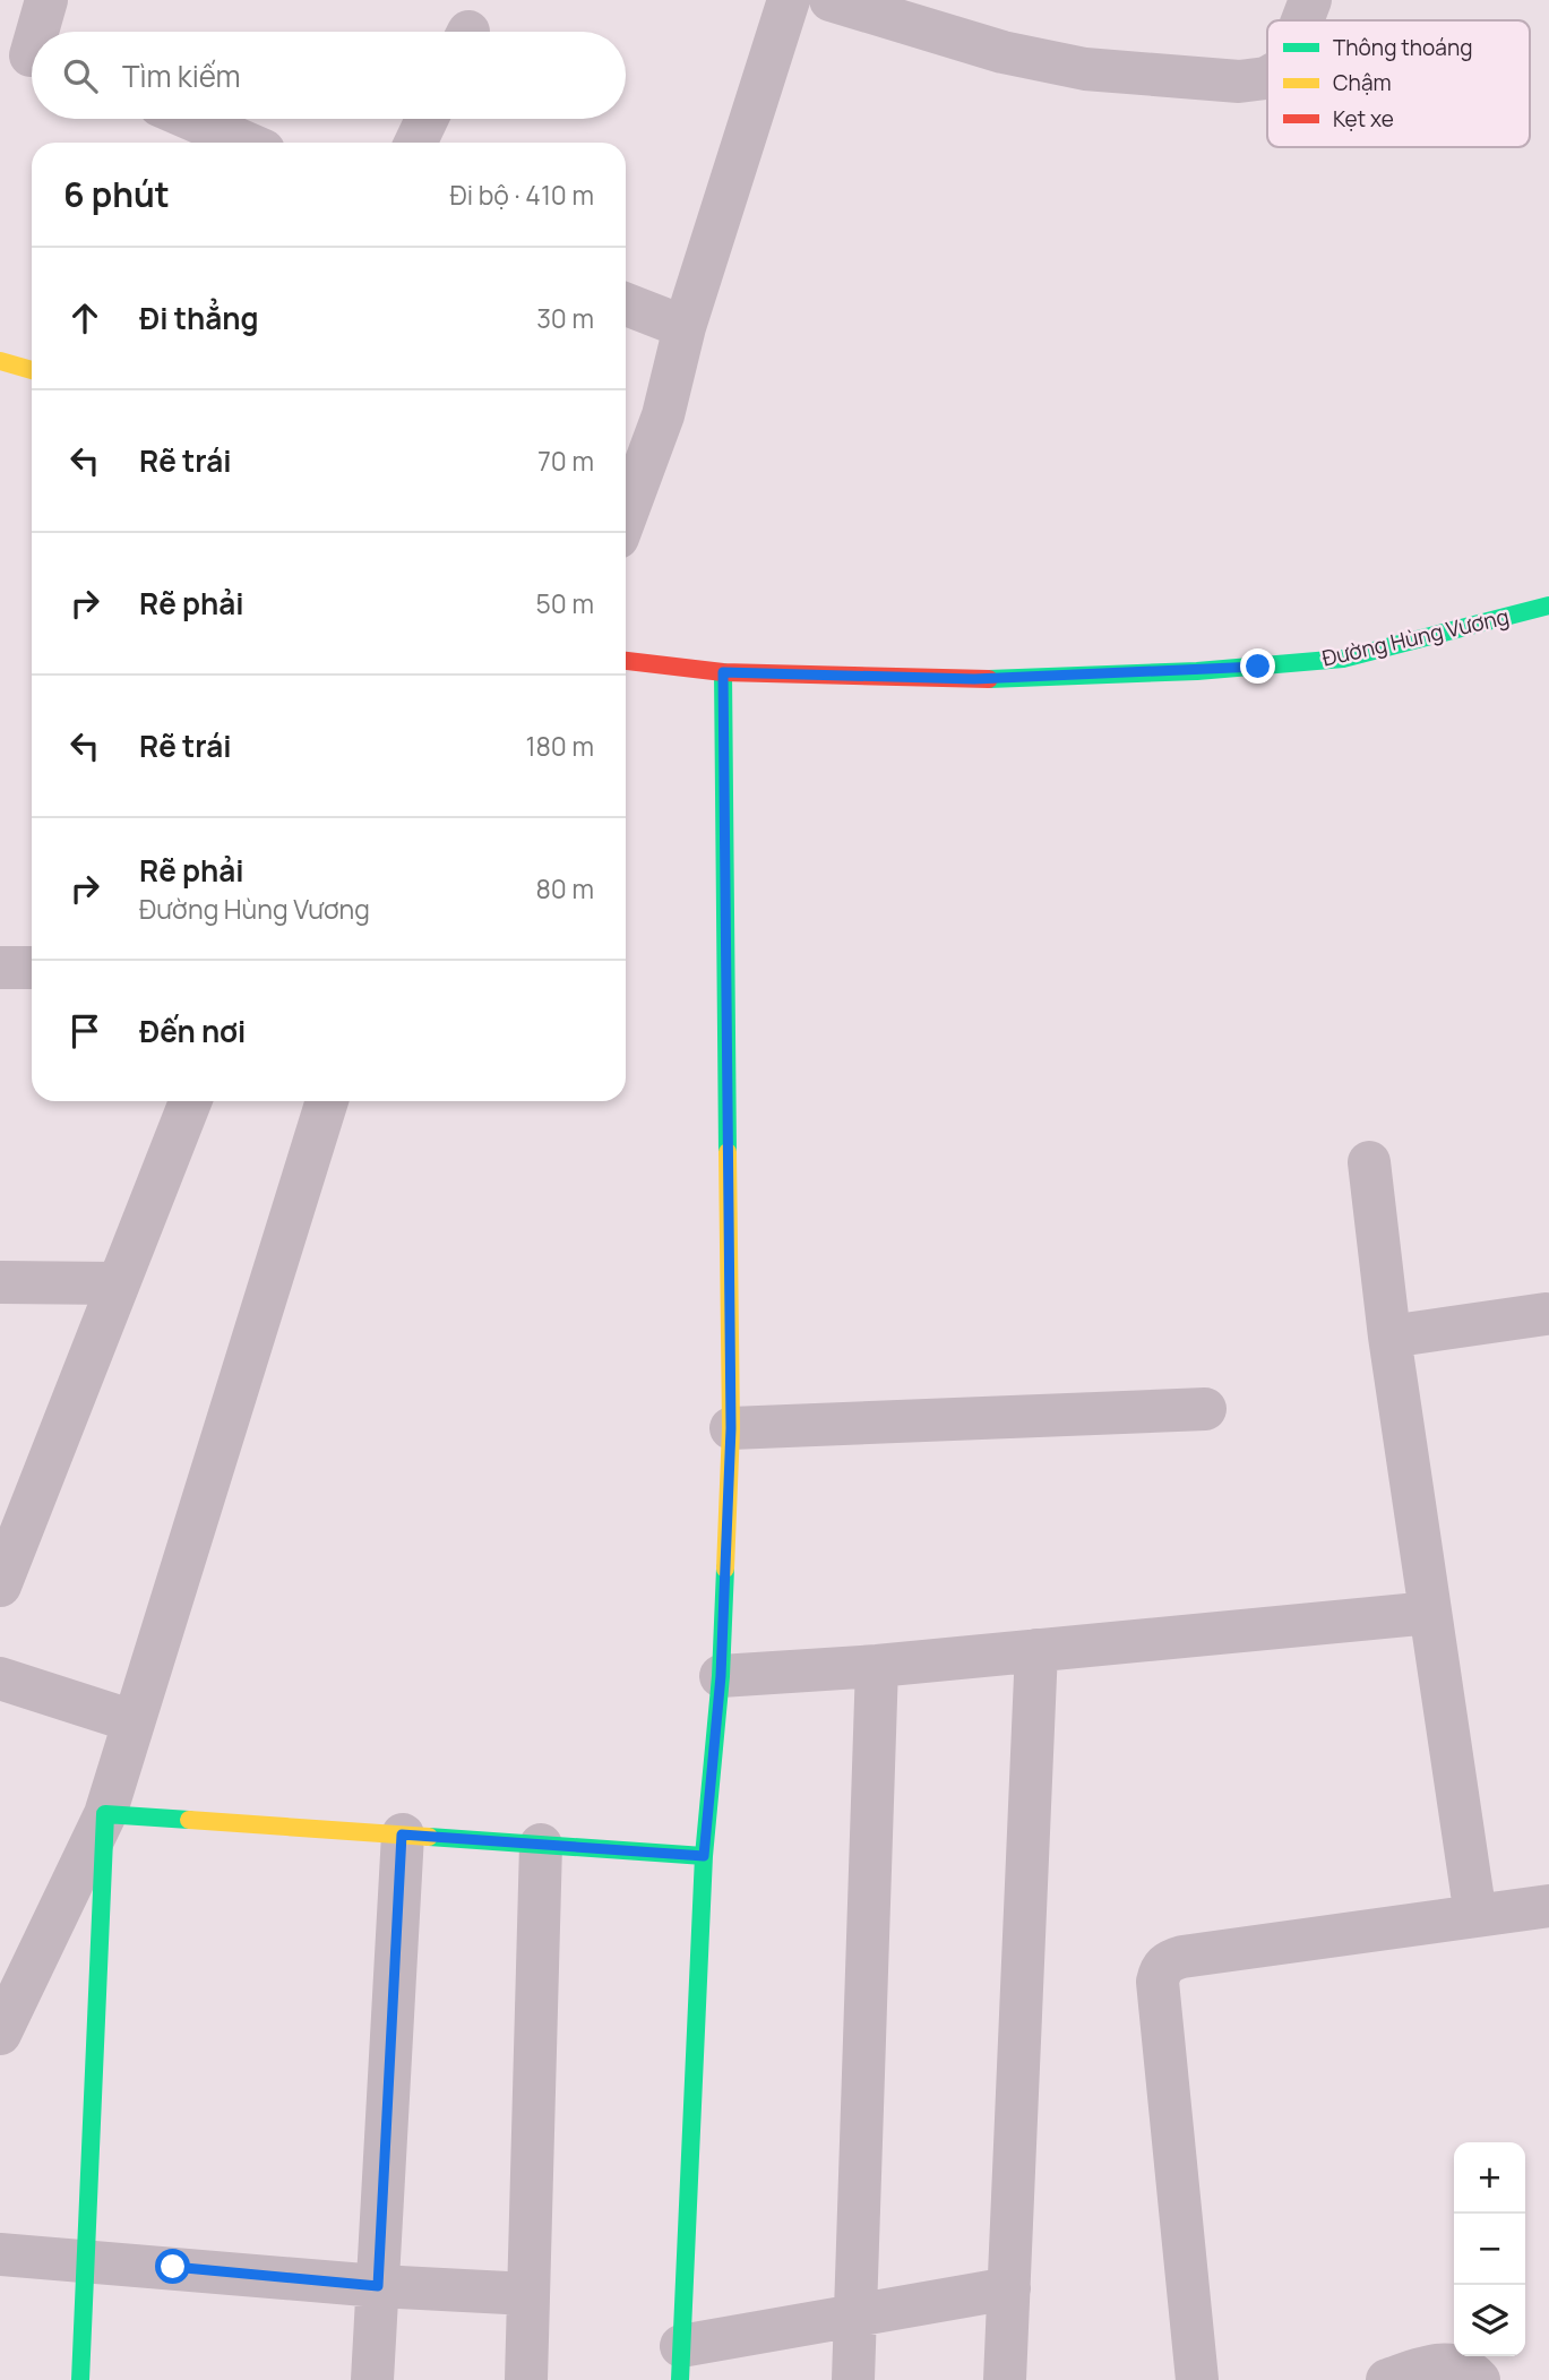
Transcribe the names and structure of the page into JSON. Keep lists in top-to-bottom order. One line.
{"streets":{"street":["Đường Hùng Vương"]},"legend":["Thông thoáng","Chậm","Kẹt xe"],"page":{"search":"Tìm kiếm","heading":["6 phút","Đi bộ · 410 m"],"list":[["Đi thẳng","30 m"],["Rẽ trái","70 m"],["Rẽ phải","50 m"],["Rẽ trái","180 m"],["Rẽ phải","Đường Hùng Vương","80 m"],"Đến nơi"],"map_buttons":["+","−"]}}
